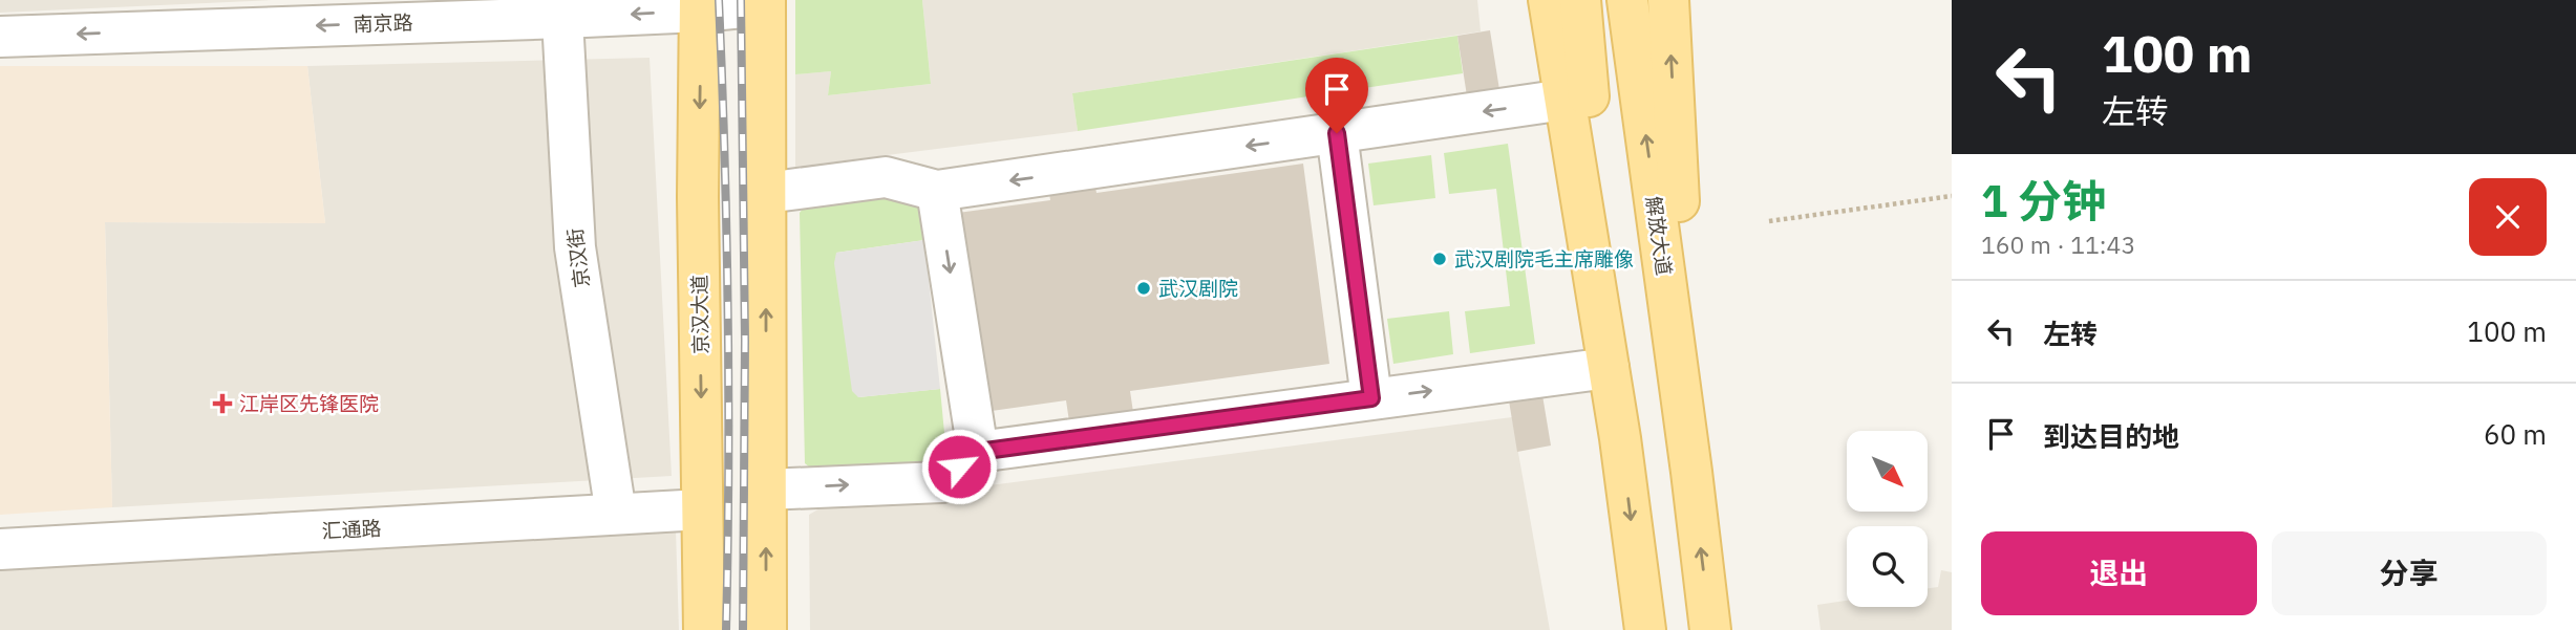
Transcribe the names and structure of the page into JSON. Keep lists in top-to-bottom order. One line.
{"streets":{"main road":["解放大道","京汉大道"],"street":["南京路","京汉街","汇通路"]},"crossings":[["南京路","京汉街"],["南京路","京汉大道"],["京汉街","汇通路"],["京汉大道","汇通路"]],"one_way":["南京路"],"places":{"other":["武汉剧院毛主席雕像","武汉剧院"],"health":["江岸区先锋医院"]},"north":"bottom right","page":{"turn":["100 m","左转"],"heading":["1 分钟","160 m · 11:43"],"list":[{"name":"左转","value":"100 m"},{"name":"到达目的地","value":"60 m"}],"buttons":["退出","分享"]}}
